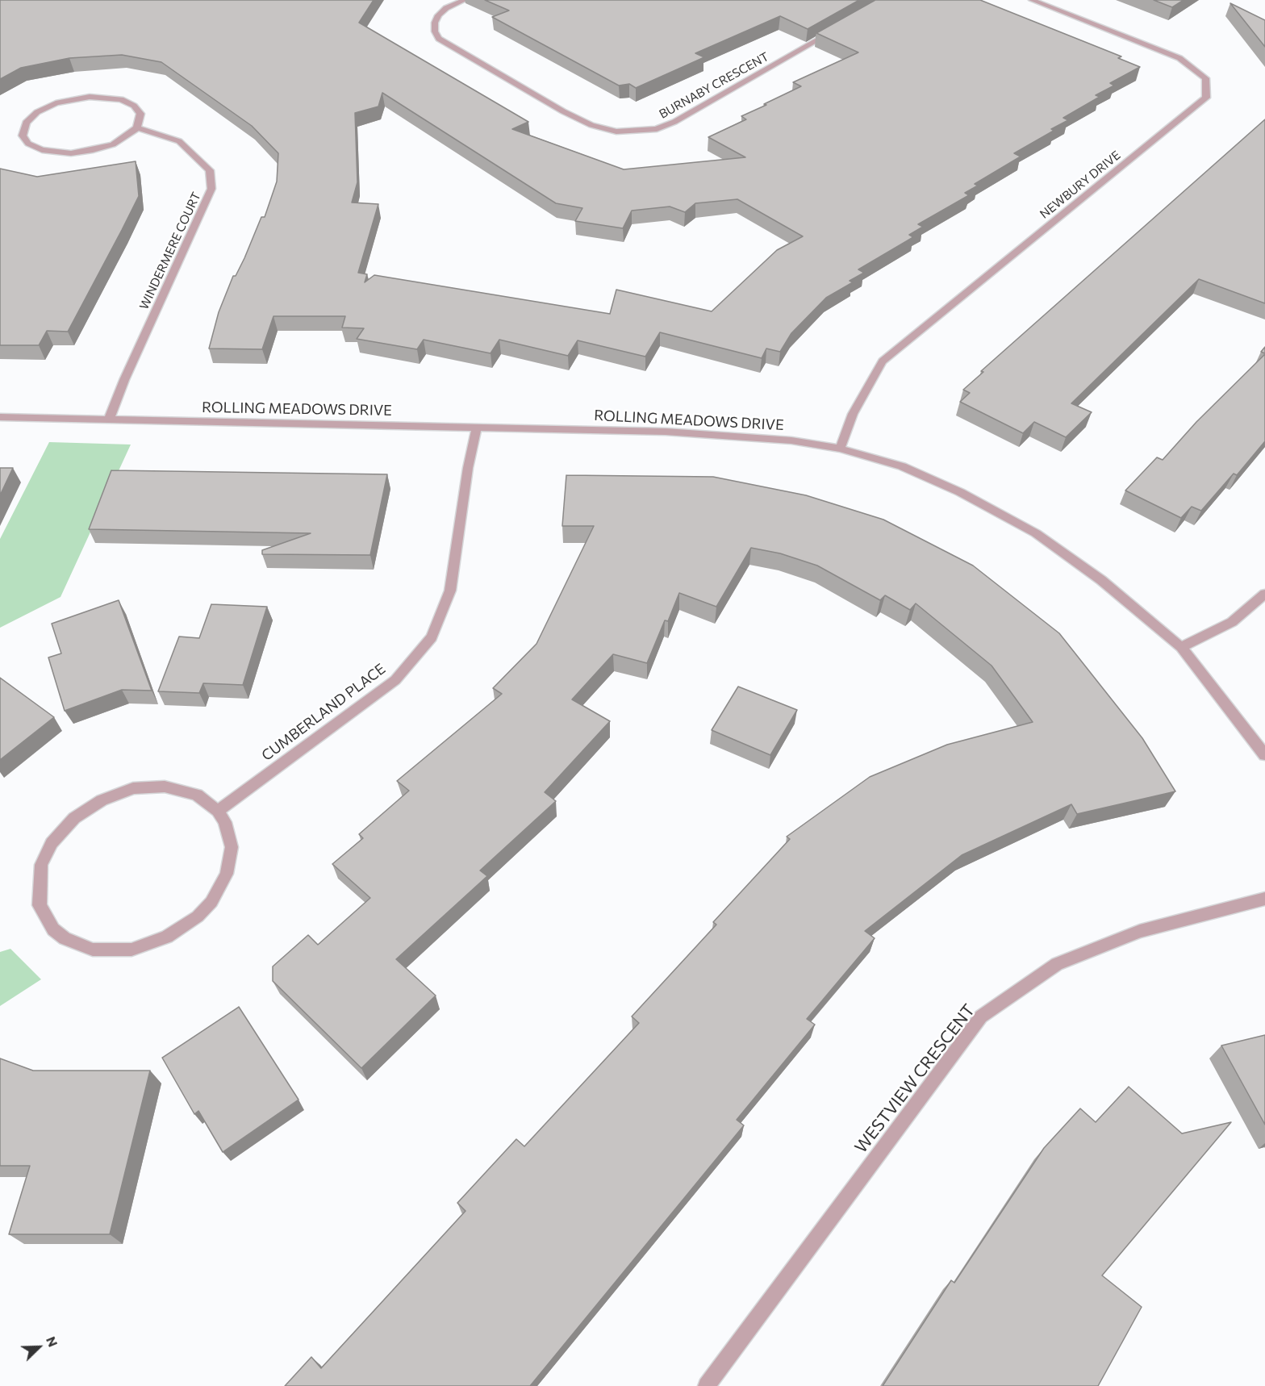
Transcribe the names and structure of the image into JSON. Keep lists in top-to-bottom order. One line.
{"streets":{"street":["BURNABY CRESCENT","NEWBURY DRIVE","WINDERMERE COURT","ROLLING MEADOWS DRIVE","CUMBERLAND PLACE","WESTVIEW CRESCENT"]},"crossings":[["NEWBURY DRIVE","ROLLING MEADOWS DRIVE"],["WINDERMERE COURT","ROLLING MEADOWS DRIVE"],["ROLLING MEADOWS DRIVE","CUMBERLAND PLACE"]],"north":"top right"}
